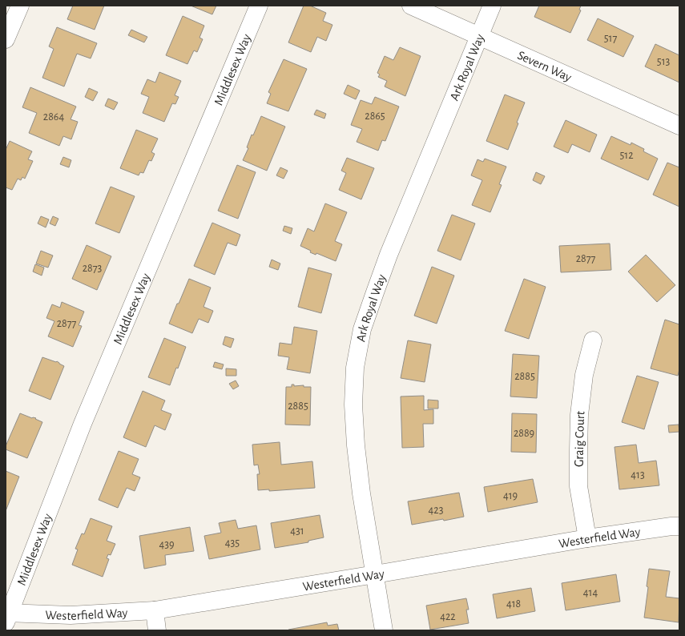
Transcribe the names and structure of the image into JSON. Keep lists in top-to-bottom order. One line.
{"streets":{"street":["Severn Way","Ark Royal Way","Middlesex Way","Graig Court","Westerfield Way"]},"crossings":[["Severn Way","Ark Royal Way"],["Ark Royal Way","Westerfield Way"],["Middlesex Way","Westerfield Way"],["Graig Court","Westerfield Way"]],"house_numbers":["517","513","2865","2864","512","2877","2873","2877","2885","2885","2889","413","419","423","431","435","439","414","418","422"]}
